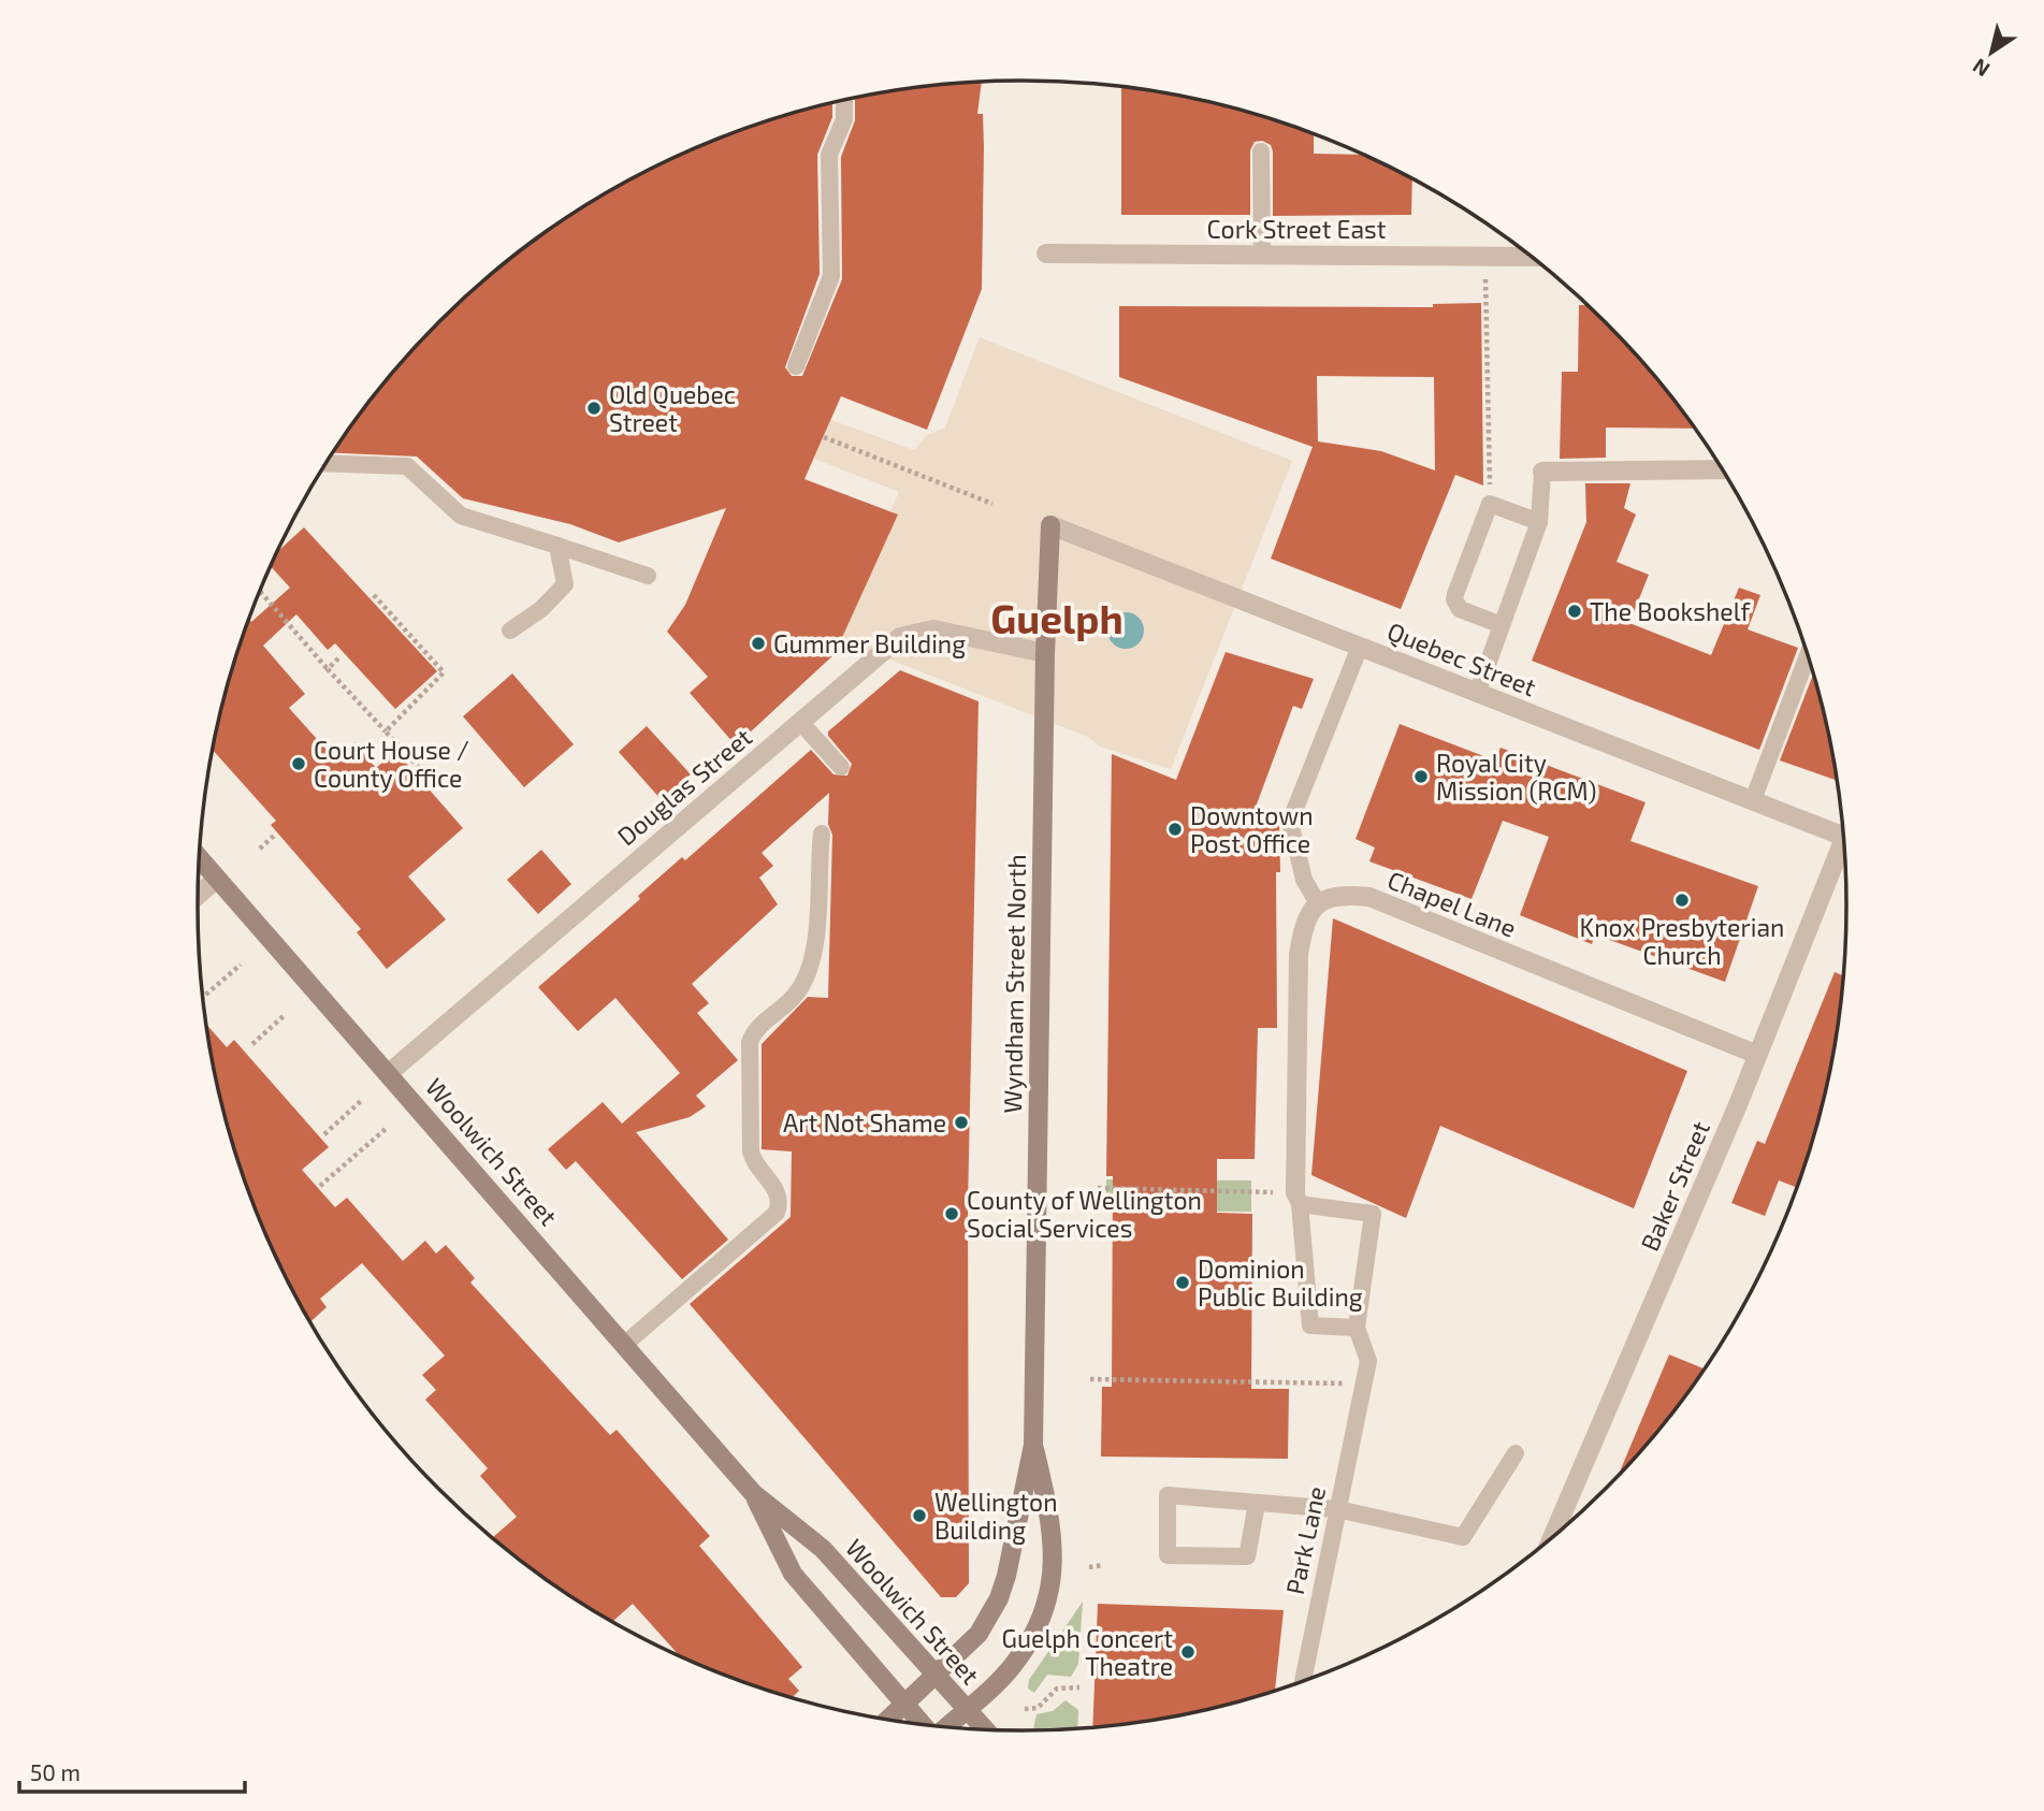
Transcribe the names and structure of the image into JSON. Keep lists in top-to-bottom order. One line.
{"streets":{"main road":["Wyndham Street North","Woolwich Street"],"street":["Cork Street East","Quebec Street","Douglas Street","Chapel Lane","Baker Street"],"lane":["Park Lane"]},"crossings":[["Quebec Street","Wyndham Street North"],["Douglas Street","Wyndham Street North"],["Douglas Street","Woolwich Street"],["Chapel Lane","Baker Street"],["Wyndham Street North","Woolwich Street"]],"districts":["Guelph"],"places":["Old Quebec Street","The Bookshelf","Gummer Building","Court House / County Office","Royal City Mission (RCM)","Downtown Post Office","Knox Presbyterian Church","Art Not Shame","County of Wellington Social Services","Dominion Public Building","Wellington Building","Guelph Concert Theatre"],"scale_bar":"50 m","north":"bottom left"}
